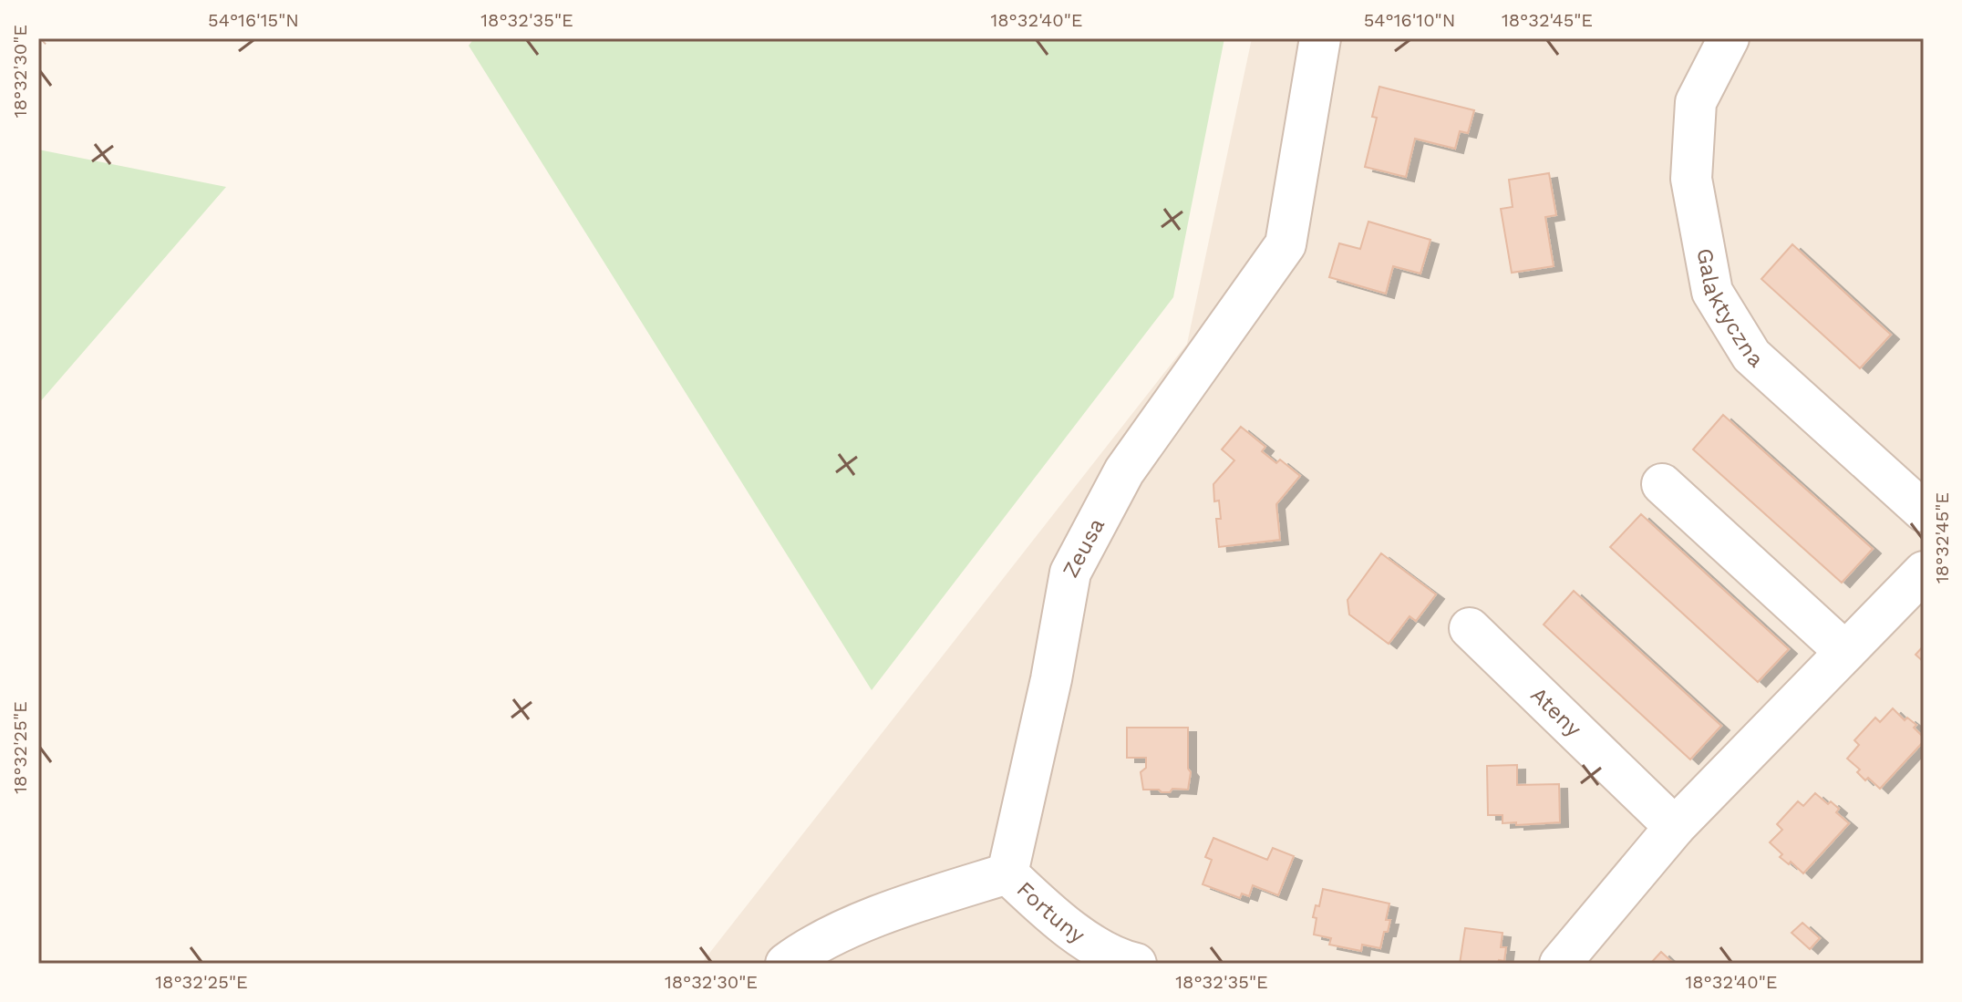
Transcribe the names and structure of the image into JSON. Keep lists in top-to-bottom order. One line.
{"streets":{"street":["Galaktyczna","Zeusa","Ateny","Fortuny"]},"crossings":[["Zeusa","Fortuny"]],"coordinates":["54°16'15\"N","18°32'35\"E","18°32'40\"E","54°16'10\"N","18°32'45\"E","18°32'30\"E","18°32'25\"E"]}
